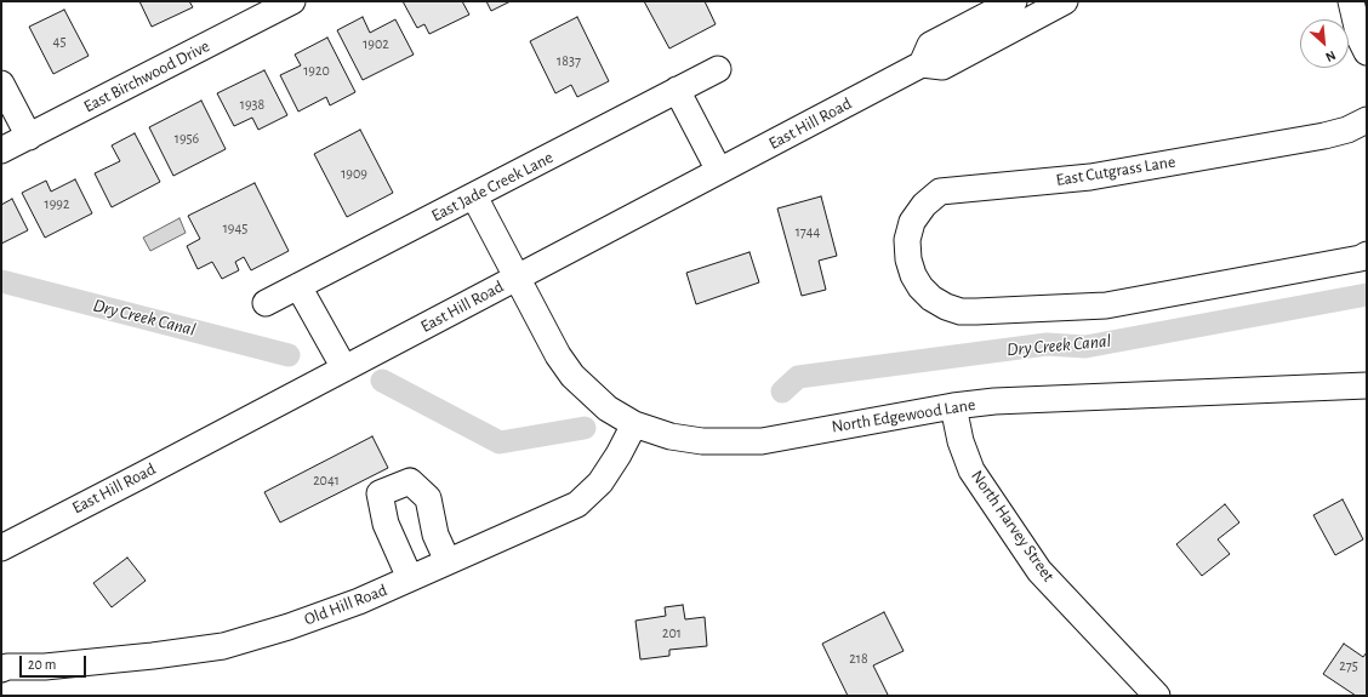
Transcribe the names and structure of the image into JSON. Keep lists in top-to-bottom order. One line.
{"streets":{"street":["East Birchwood Drive","East Hill Road","East Cutgrass Lane","East Jade Creek Lane","North Edgewood Lane","North Harvey Street","Old Hill Road"]},"crossings":[["East Hill Road","North Edgewood Lane"],["East Jade Creek Lane","North Edgewood Lane"],["North Edgewood Lane","North Harvey Street"],["North Edgewood Lane","Old Hill Road"]],"water":["Dry Creek Canal"],"house_numbers":["45","1902","1837","1920","1938","1956","1909","1992","1945","1744","2041","201","218","275"],"scale_bar":"20 m","north":"bottom right"}
